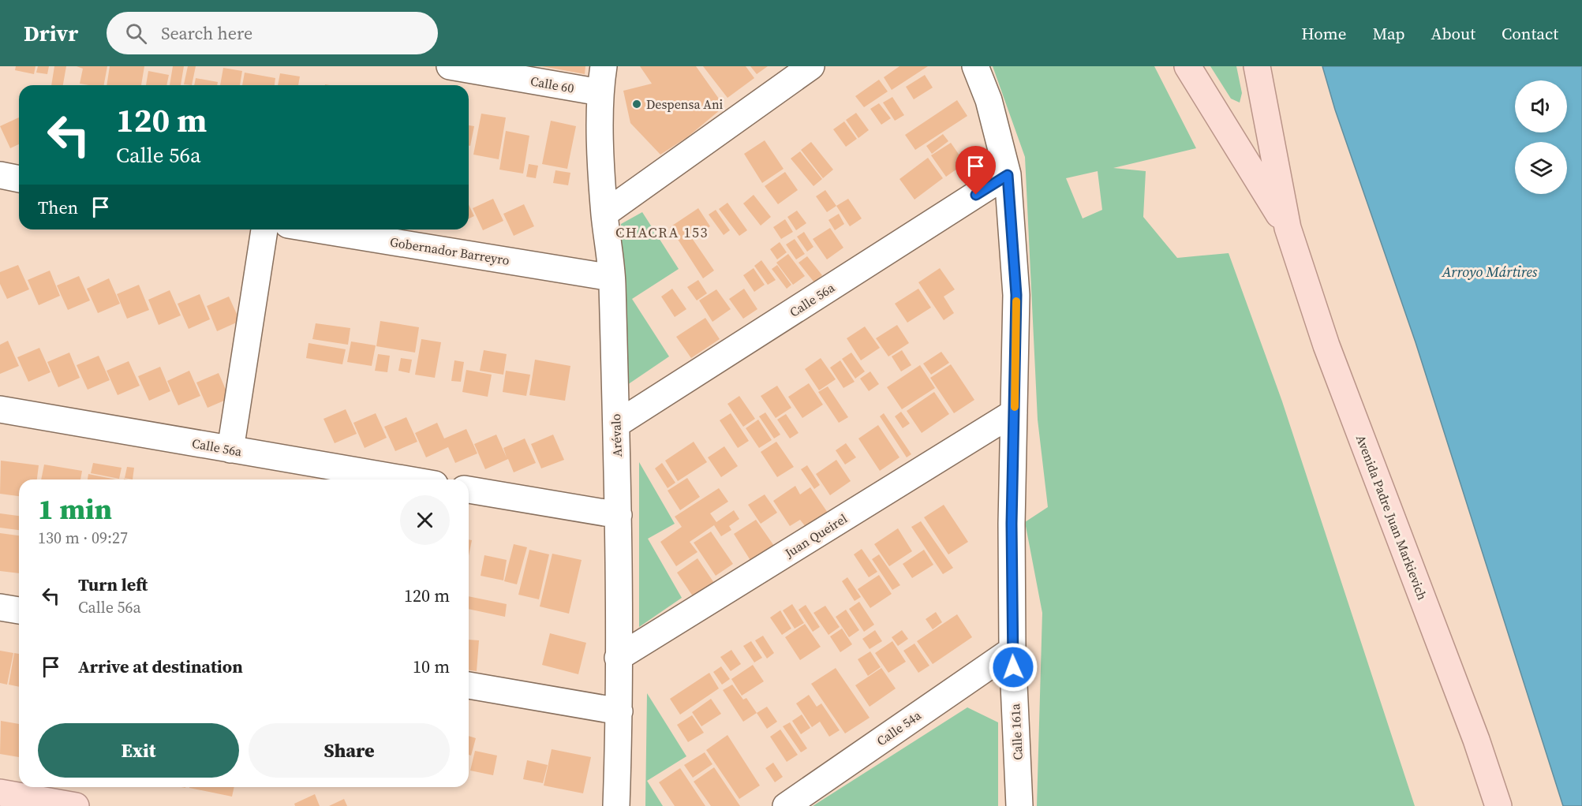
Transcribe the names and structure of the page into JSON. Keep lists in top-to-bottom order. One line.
{"streets":{"main road":["Avenida Padre Juan Markievich"],"street":["Calle 60","Gobernador Barreyro","Calle 56a","Arévalo","Juan Queirel","Calle 54a","Calle 161a"]},"crossings":[["Calle 60","Arévalo"],["Gobernador Barreyro","Arévalo"],["Calle 56a","Arévalo"],["Calle 56a","Calle 161a"],["Arévalo","Juan Queirel"],["Juan Queirel","Calle 161a"],["Calle 54a","Calle 161a"]],"districts":["CHACRA 153"],"water":["Arroyo Mártires"],"places":["Despensa Ani"],"page":{"header":"Drivr","search":"Search here","nav":["Home","Map","About","Contact"],"turn":["120 m","Calle 56a"],"then":"Then","heading":["1 min","130 m · 09:27"],"list":[{"name":"Turn left","note":"Calle 56a","value":"120 m"},{"name":"Arrive at destination","value":"10 m"}],"buttons":["Exit","Share"]}}
